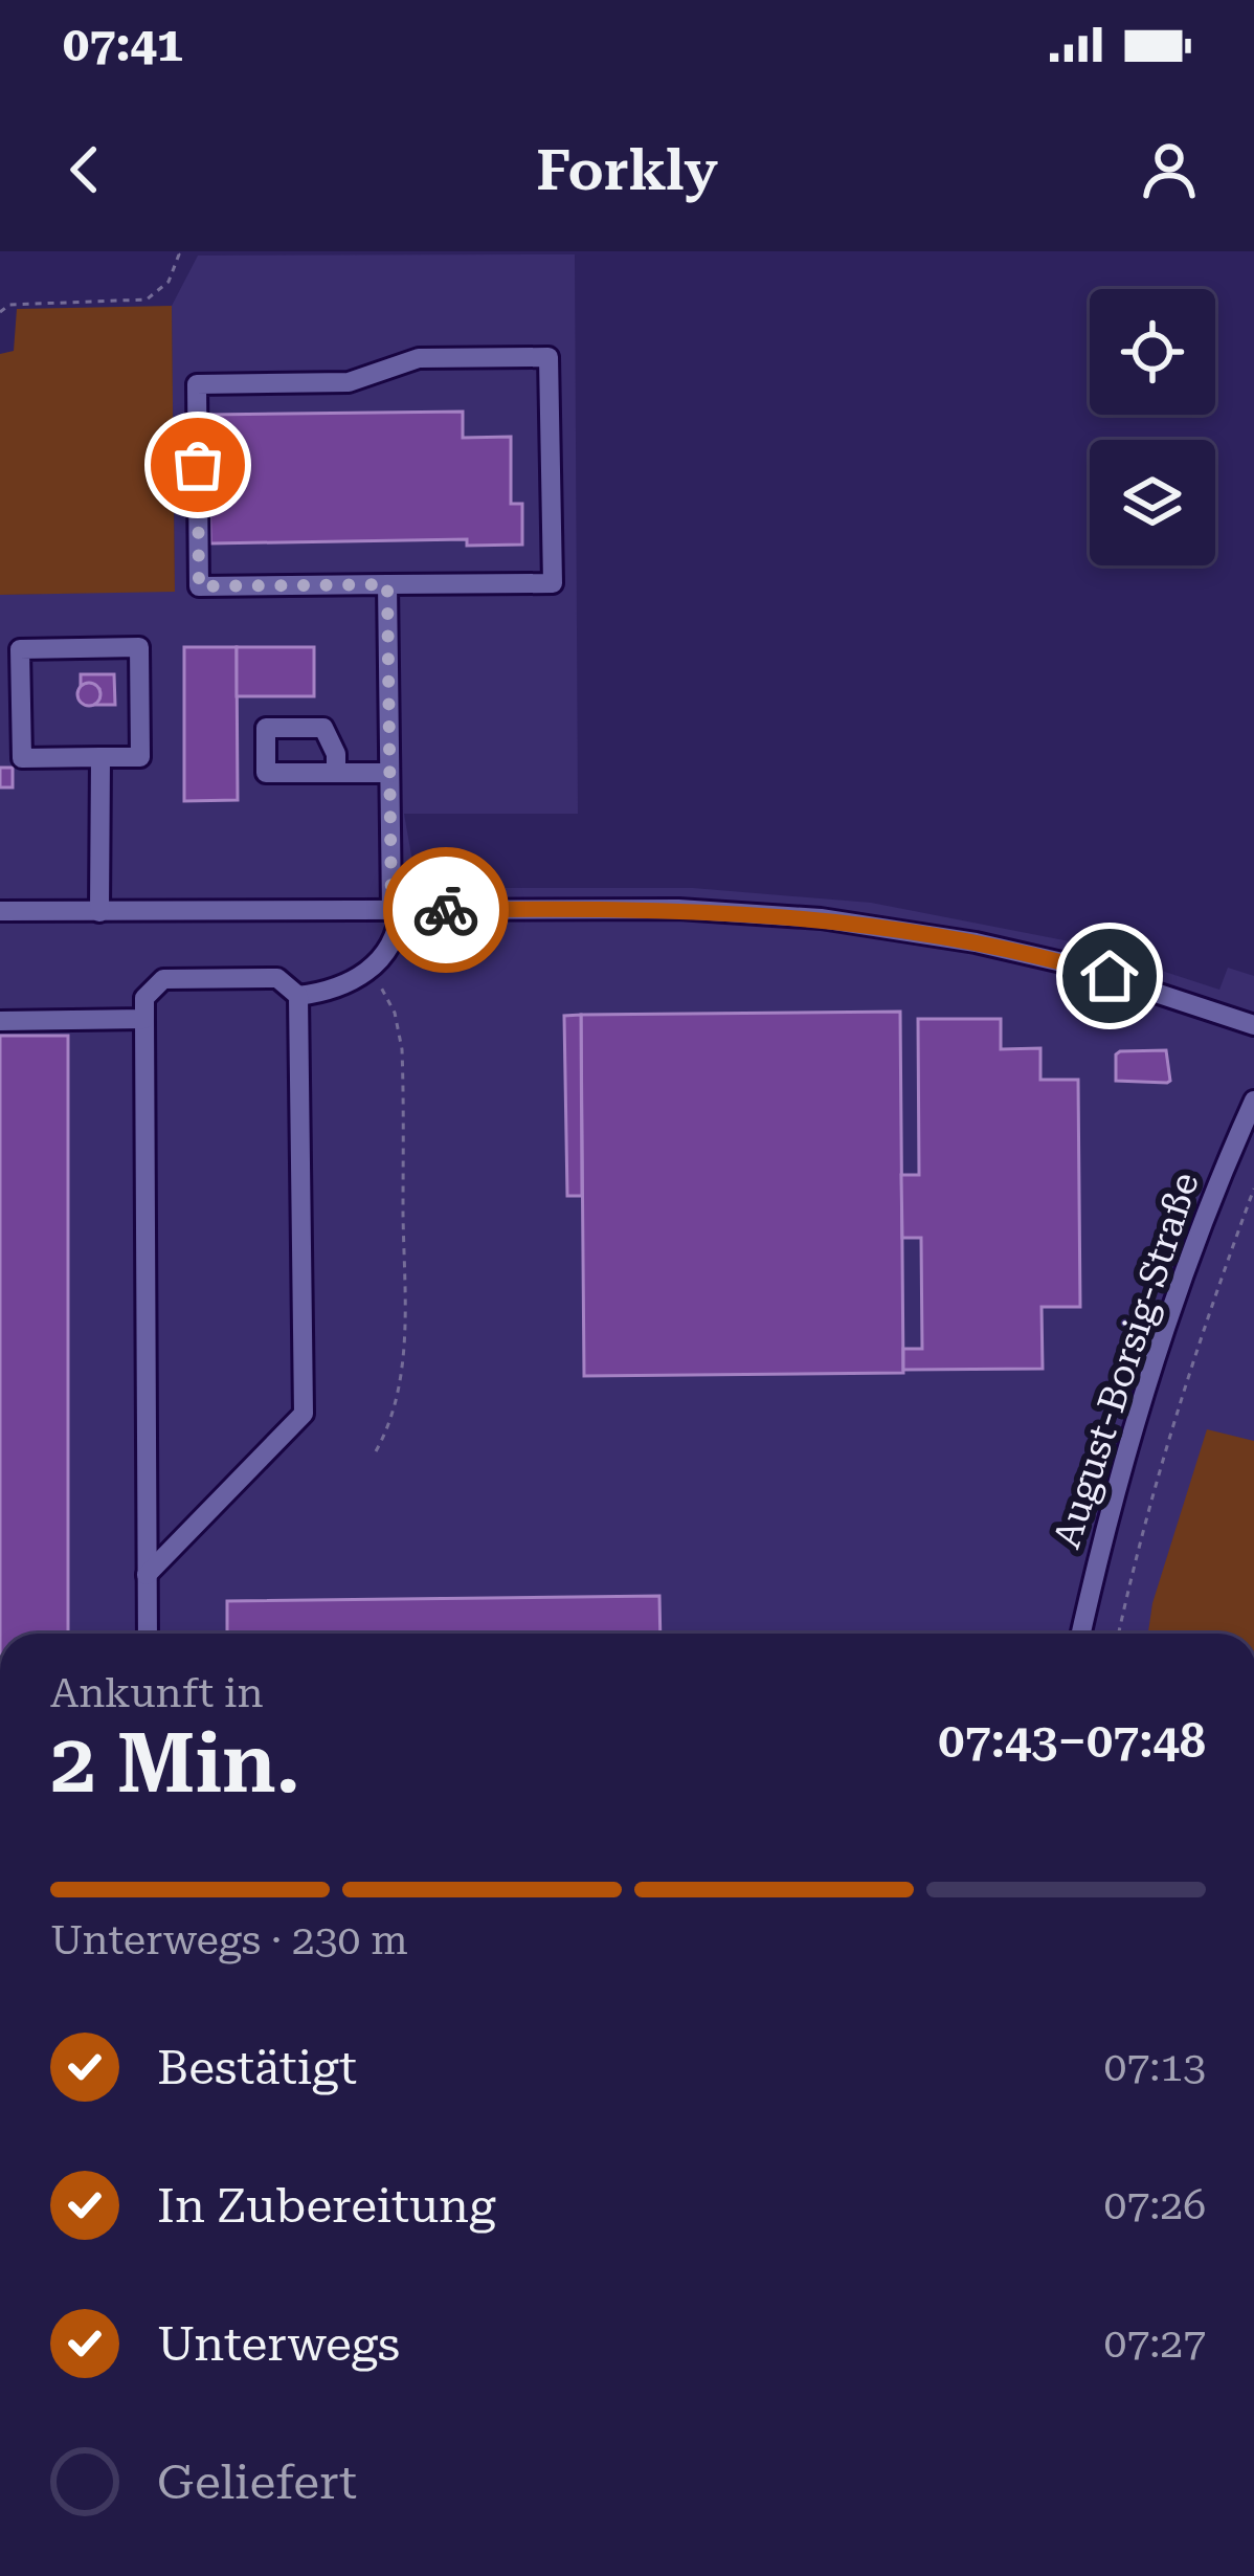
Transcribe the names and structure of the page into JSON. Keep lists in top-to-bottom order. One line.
{"streets":{"street":["August-Borsig-Straße"]},"page":{"status":"07:41","header":"Forkly","heading":["2 Min.","Ankunft in","07:43–07:48"],"bar":"Unterwegs · 230 m","list":[["Bestätigt","07:13"],["In Zubereitung","07:26"],["Unterwegs","07:27"],"Geliefert"]}}
